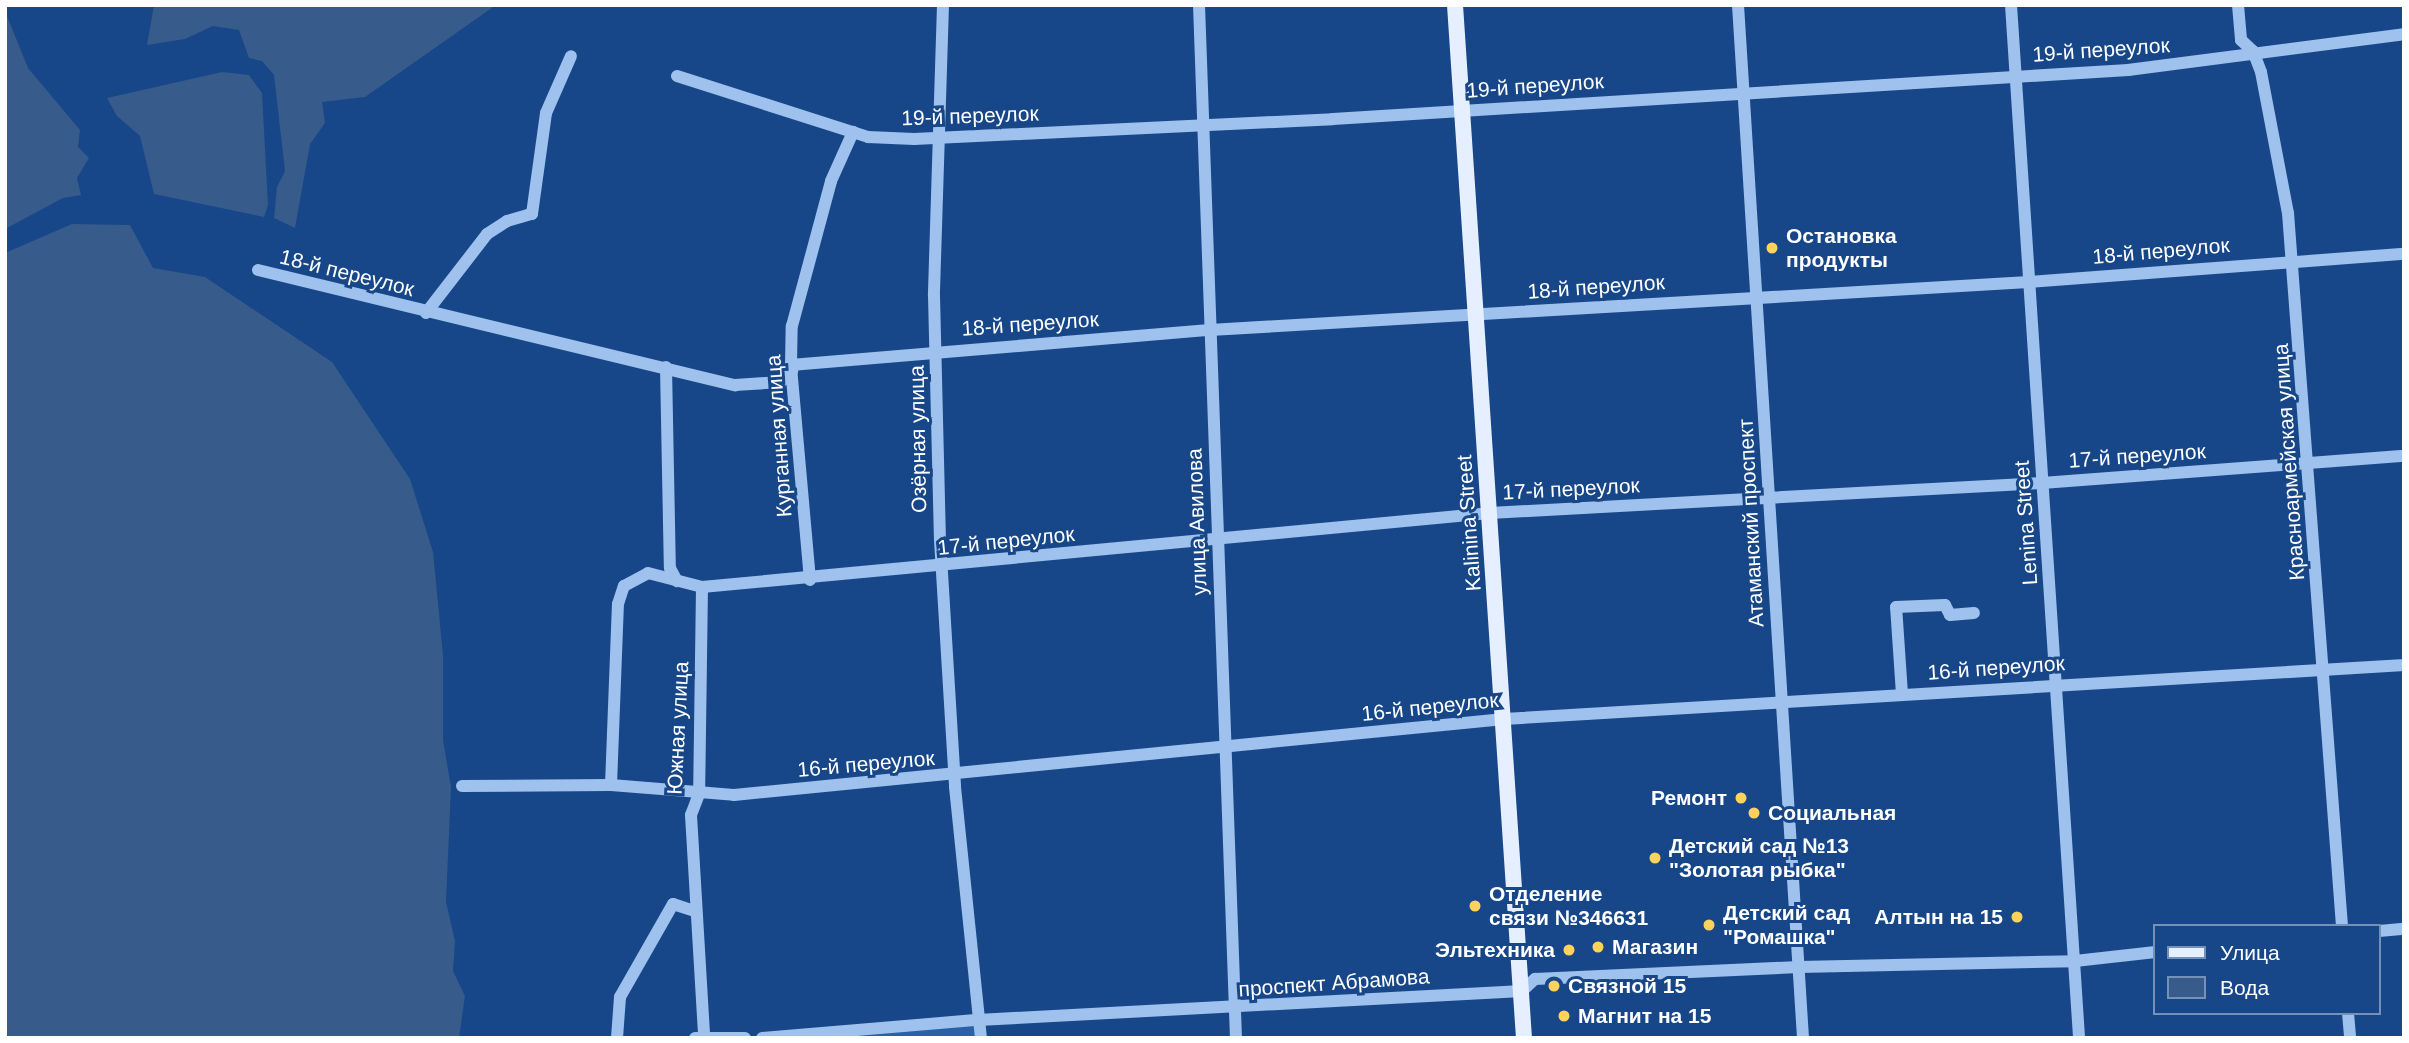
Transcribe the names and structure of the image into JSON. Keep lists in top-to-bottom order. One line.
{"streets":{"main road":["Kalinina Street"],"street":["19-й переулок","18-й переулок","Курганная улица","Озёрная улица","17-й переулок","Красноармейская улица","улица Авилова","Атаманский проспект","Lenina Street","16-й переулок","Южная улица","проспект Абрамова"]},"crossings":[["19-й переулок","Курганная улица"],["19-й переулок","Озёрная улица"],["19-й переулок","Красноармейская улица"],["19-й переулок","улица Авилова"],["19-й переулок","Kalinina Street"],["19-й переулок","Атаманский проспект"],["19-й переулок","Lenina Street"],["18-й переулок","Курганная улица"],["18-й переулок","Озёрная улица"],["18-й переулок","Красноармейская улица"],["18-й переулок","улица Авилова"],["18-й переулок","Kalinina Street"],["18-й переулок","Атаманский проспект"],["18-й переулок","Lenina Street"],["Курганная улица","17-й переулок"],["Озёрная улица","17-й переулок"],["Озёрная улица","16-й переулок"],["Озёрная улица","проспект Абрамова"],["17-й переулок","Красноармейская улица"],["17-й переулок","улица Авилова"],["17-й переулок","Kalinina Street"],["17-й переулок","Атаманский проспект"],["17-й переулок","Lenina Street"],["17-й переулок","16-й переулок"],["17-й переулок","Южная улица"],["Красноармейская улица","16-й переулок"],["улица Авилова","16-й переулок"],["улица Авилова","проспект Абрамова"],["Kalinina Street","16-й переулок"],["Kalinina Street","проспект Абрамова"],["Атаманский проспект","16-й переулок"],["Атаманский проспект","проспект Абрамова"],["Lenina Street","16-й переулок"],["Lenina Street","проспект Абрамова"],["16-й переулок","Южная улица"]],"places":["Остановка продукты","Ремонт","Социальная","Детский сад №13 \"Золотая рыбка\"","Отделение связи №346631","Алтын на 15","Детский сад \"Ромашка\"","Магазин","Эльтехника","Связной 15","Магнит на 15"],"legend":["Улица","Вода"]}
